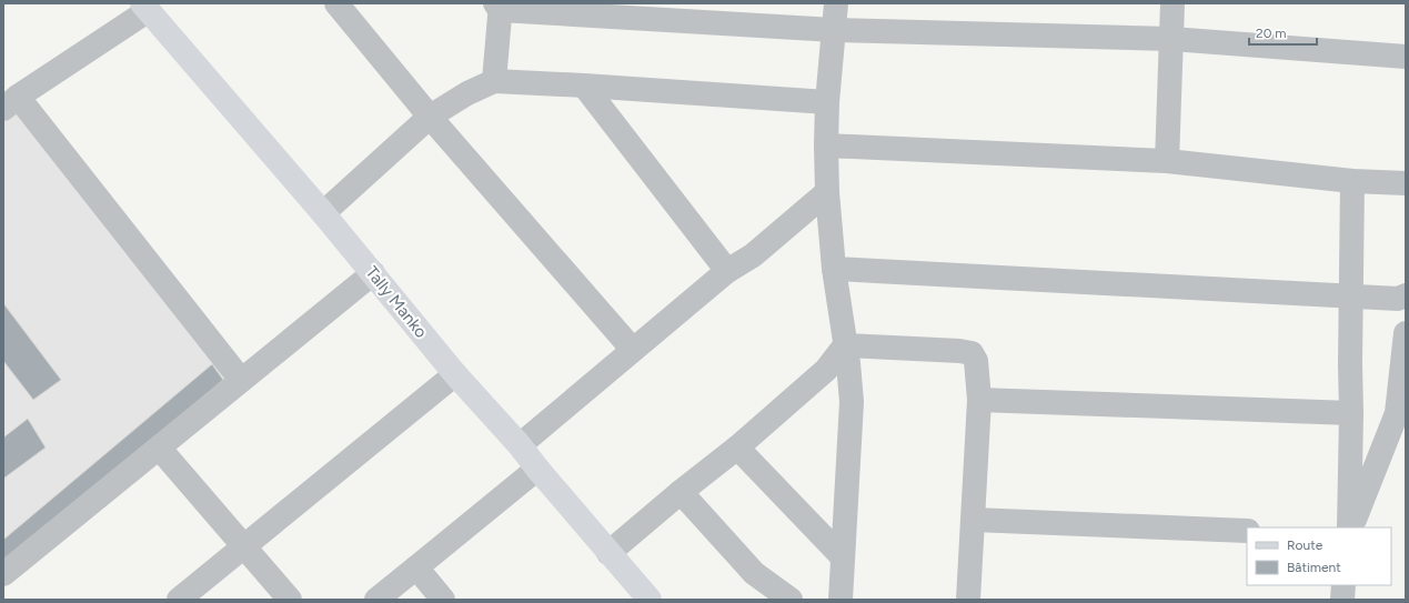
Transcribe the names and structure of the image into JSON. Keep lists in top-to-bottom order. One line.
{"streets":{"street":["Tally Manko"]},"legend":["Route","Bâtiment"],"scale_bar":"20 m"}
